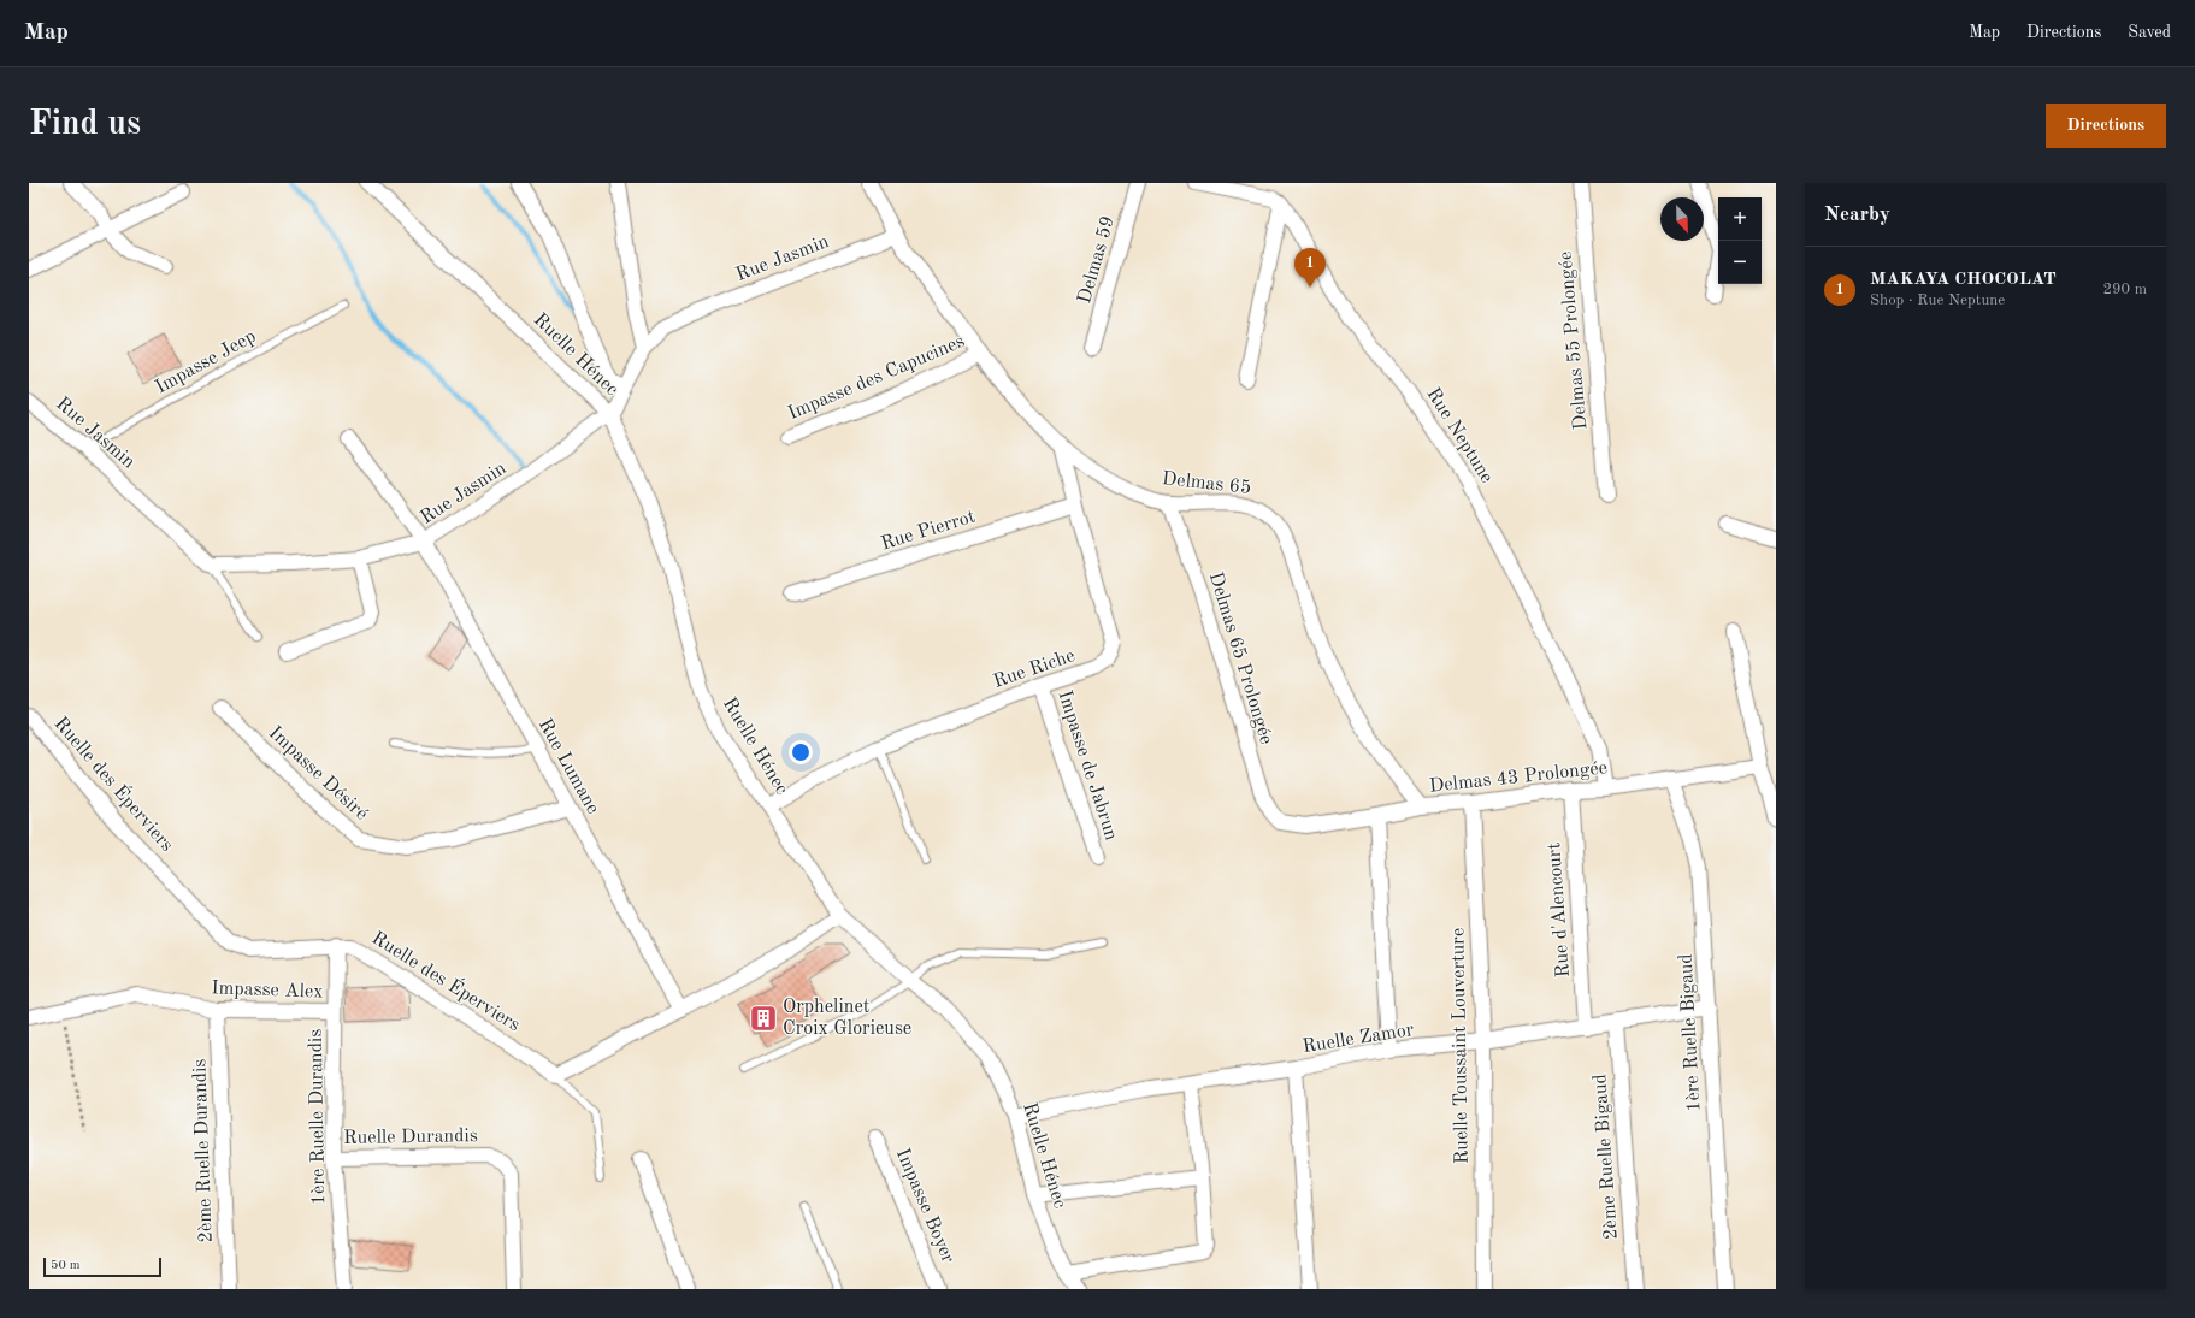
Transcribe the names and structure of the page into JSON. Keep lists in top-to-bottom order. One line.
{"streets":{"street":["Rue Jasmin","Delmas 59","Delmas 55 Prolongée","Ruelle Hénec","Impasse des Capucines","Rue Neptune","Delmas 65","Rue Pierrot","Delmas 65 Prolongée","Rue Riche","Impasse de Jabrun","Rue Lumane","Impasse Désiré","Delmas 43 Prolongée","Ruelle des Éperviers","Rue d'Alencourt","Impasse Alex","1ère Ruelle Bigaud","Ruelle Zamor","Ruelle Toussaint Louverture","1ère Ruelle Durandis","Ruelle Durandis","2ème Ruelle Durandis","2ème Ruelle Bigaud","Impasse Boyer"],"lane":["Impasse Jeep"]},"crossings":[["Rue Jasmin","Ruelle Hénec"],["Rue Jasmin","Impasse Jeep"],["Rue Jasmin","Delmas 65"],["Rue Jasmin","Rue Lumane"],["Ruelle Hénec","Rue Riche"],["Ruelle Hénec","Ruelle Zamor"],["Impasse des Capucines","Delmas 65"],["Rue Neptune","Delmas 43 Prolongée"],["Delmas 65","Delmas 65 Prolongée"],["Delmas 65","Rue Riche"],["Delmas 65","Delmas 43 Prolongée"],["Rue Pierrot","Rue Riche"],["Delmas 65 Prolongée","Delmas 43 Prolongée"],["Rue Riche","Impasse de Jabrun"],["Rue Lumane","Impasse Désiré"],["Delmas 43 Prolongée","Rue d'Alencourt"],["Delmas 43 Prolongée","1ère Ruelle Bigaud"],["Delmas 43 Prolongée","Ruelle Toussaint Louverture"],["Ruelle des Éperviers","1ère Ruelle Durandis"],["Rue d'Alencourt","Ruelle Zamor"],["Impasse Alex","1ère Ruelle Durandis"],["Impasse Alex","2ème Ruelle Durandis"],["1ère Ruelle Bigaud","Ruelle Zamor"],["Ruelle Zamor","Ruelle Toussaint Louverture"],["Ruelle Zamor","2ème Ruelle Bigaud"],["1ère Ruelle Durandis","Ruelle Durandis"]],"places":{"building":["Orphelinet Croix Glorieuse"]},"scale_bar":"50 m","north":"bottom","page":{"header":"Map","nav":["Map","Directions","Saved"],"buttons":"Directions","title":"Find us","heading":"Nearby","map_buttons":["+","−"],"list":[{"mark":"1","name":"MAKAYA CHOCOLAT","note":"Shop · Rue Neptune","value":"290 m"}],"pins":"1","scale":"50 m"}}
